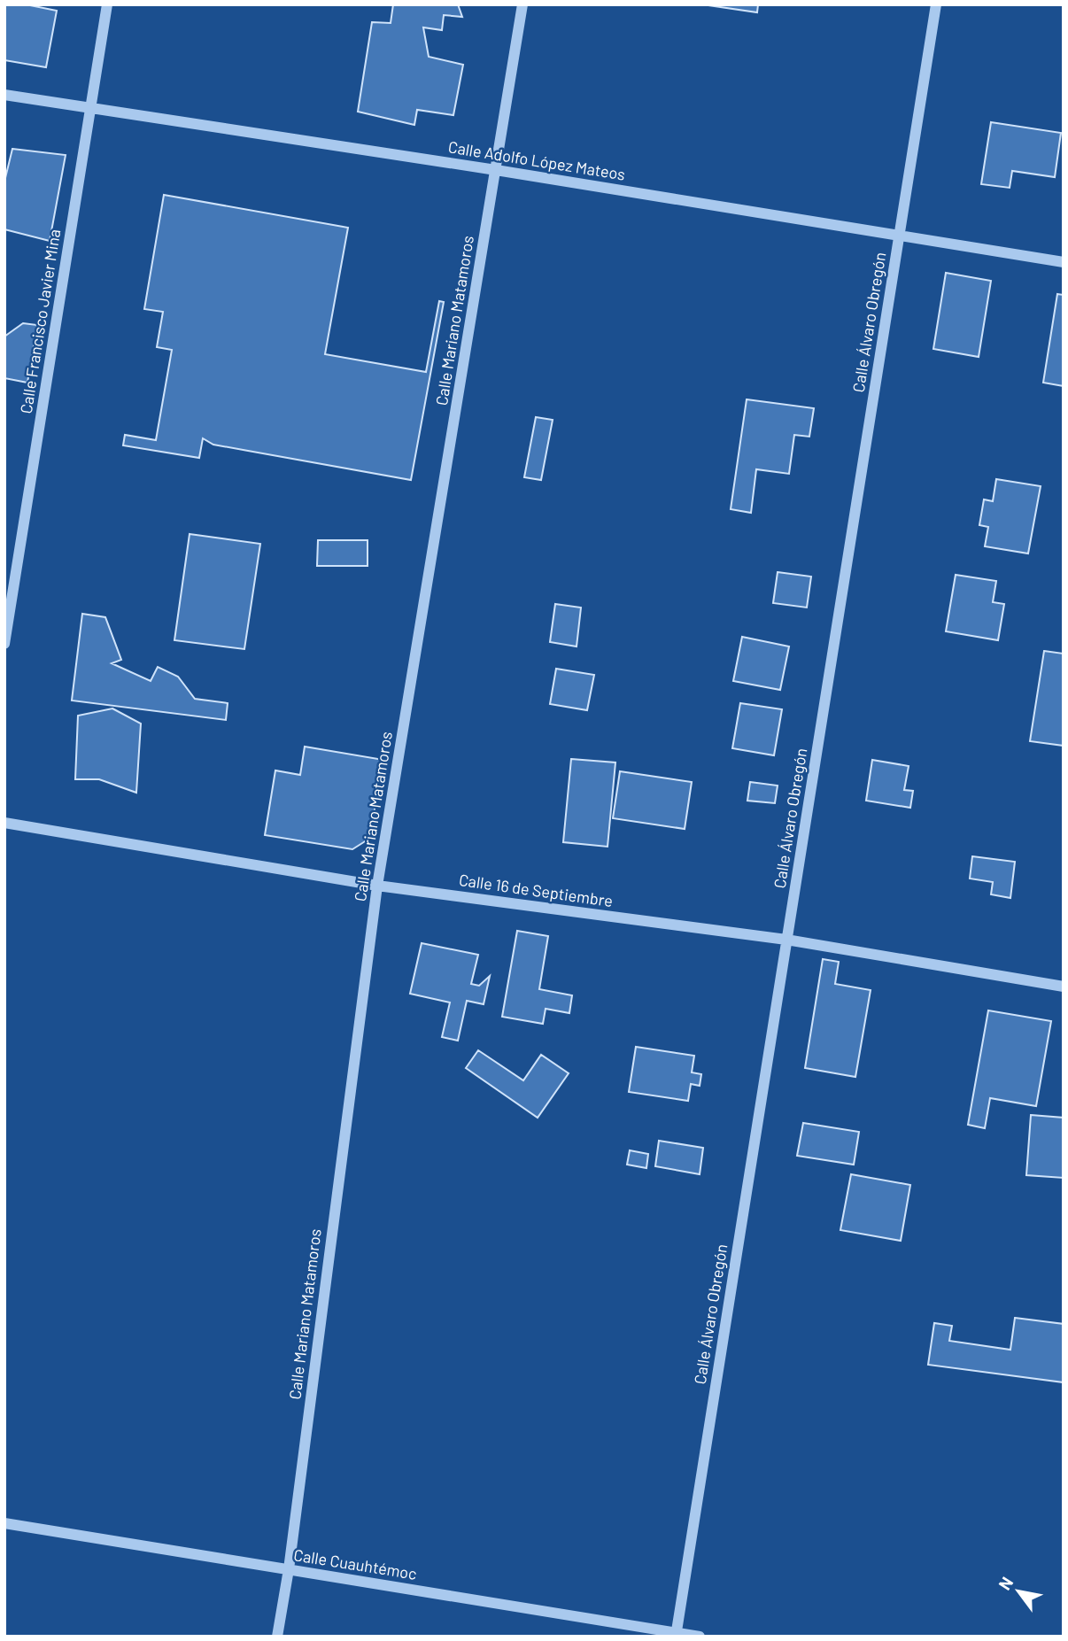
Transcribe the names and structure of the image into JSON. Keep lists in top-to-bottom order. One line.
{"streets":{"street":["Calle Adolfo López Mateos","Calle Mariano Matamoros","Calle Francisco Javier Mina","Calle Álvaro Obregón","Calle 16 de Septiembre","Calle Cuauhtémoc"]},"crossings":[["Calle Adolfo López Mateos","Calle Mariano Matamoros"],["Calle Adolfo López Mateos","Calle Francisco Javier Mina"],["Calle Adolfo López Mateos","Calle Álvaro Obregón"],["Calle Mariano Matamoros","Calle 16 de Septiembre"],["Calle Mariano Matamoros","Calle Cuauhtémoc"],["Calle Álvaro Obregón","Calle 16 de Septiembre"],["Calle Álvaro Obregón","Calle Cuauhtémoc"]],"north":"top left"}
